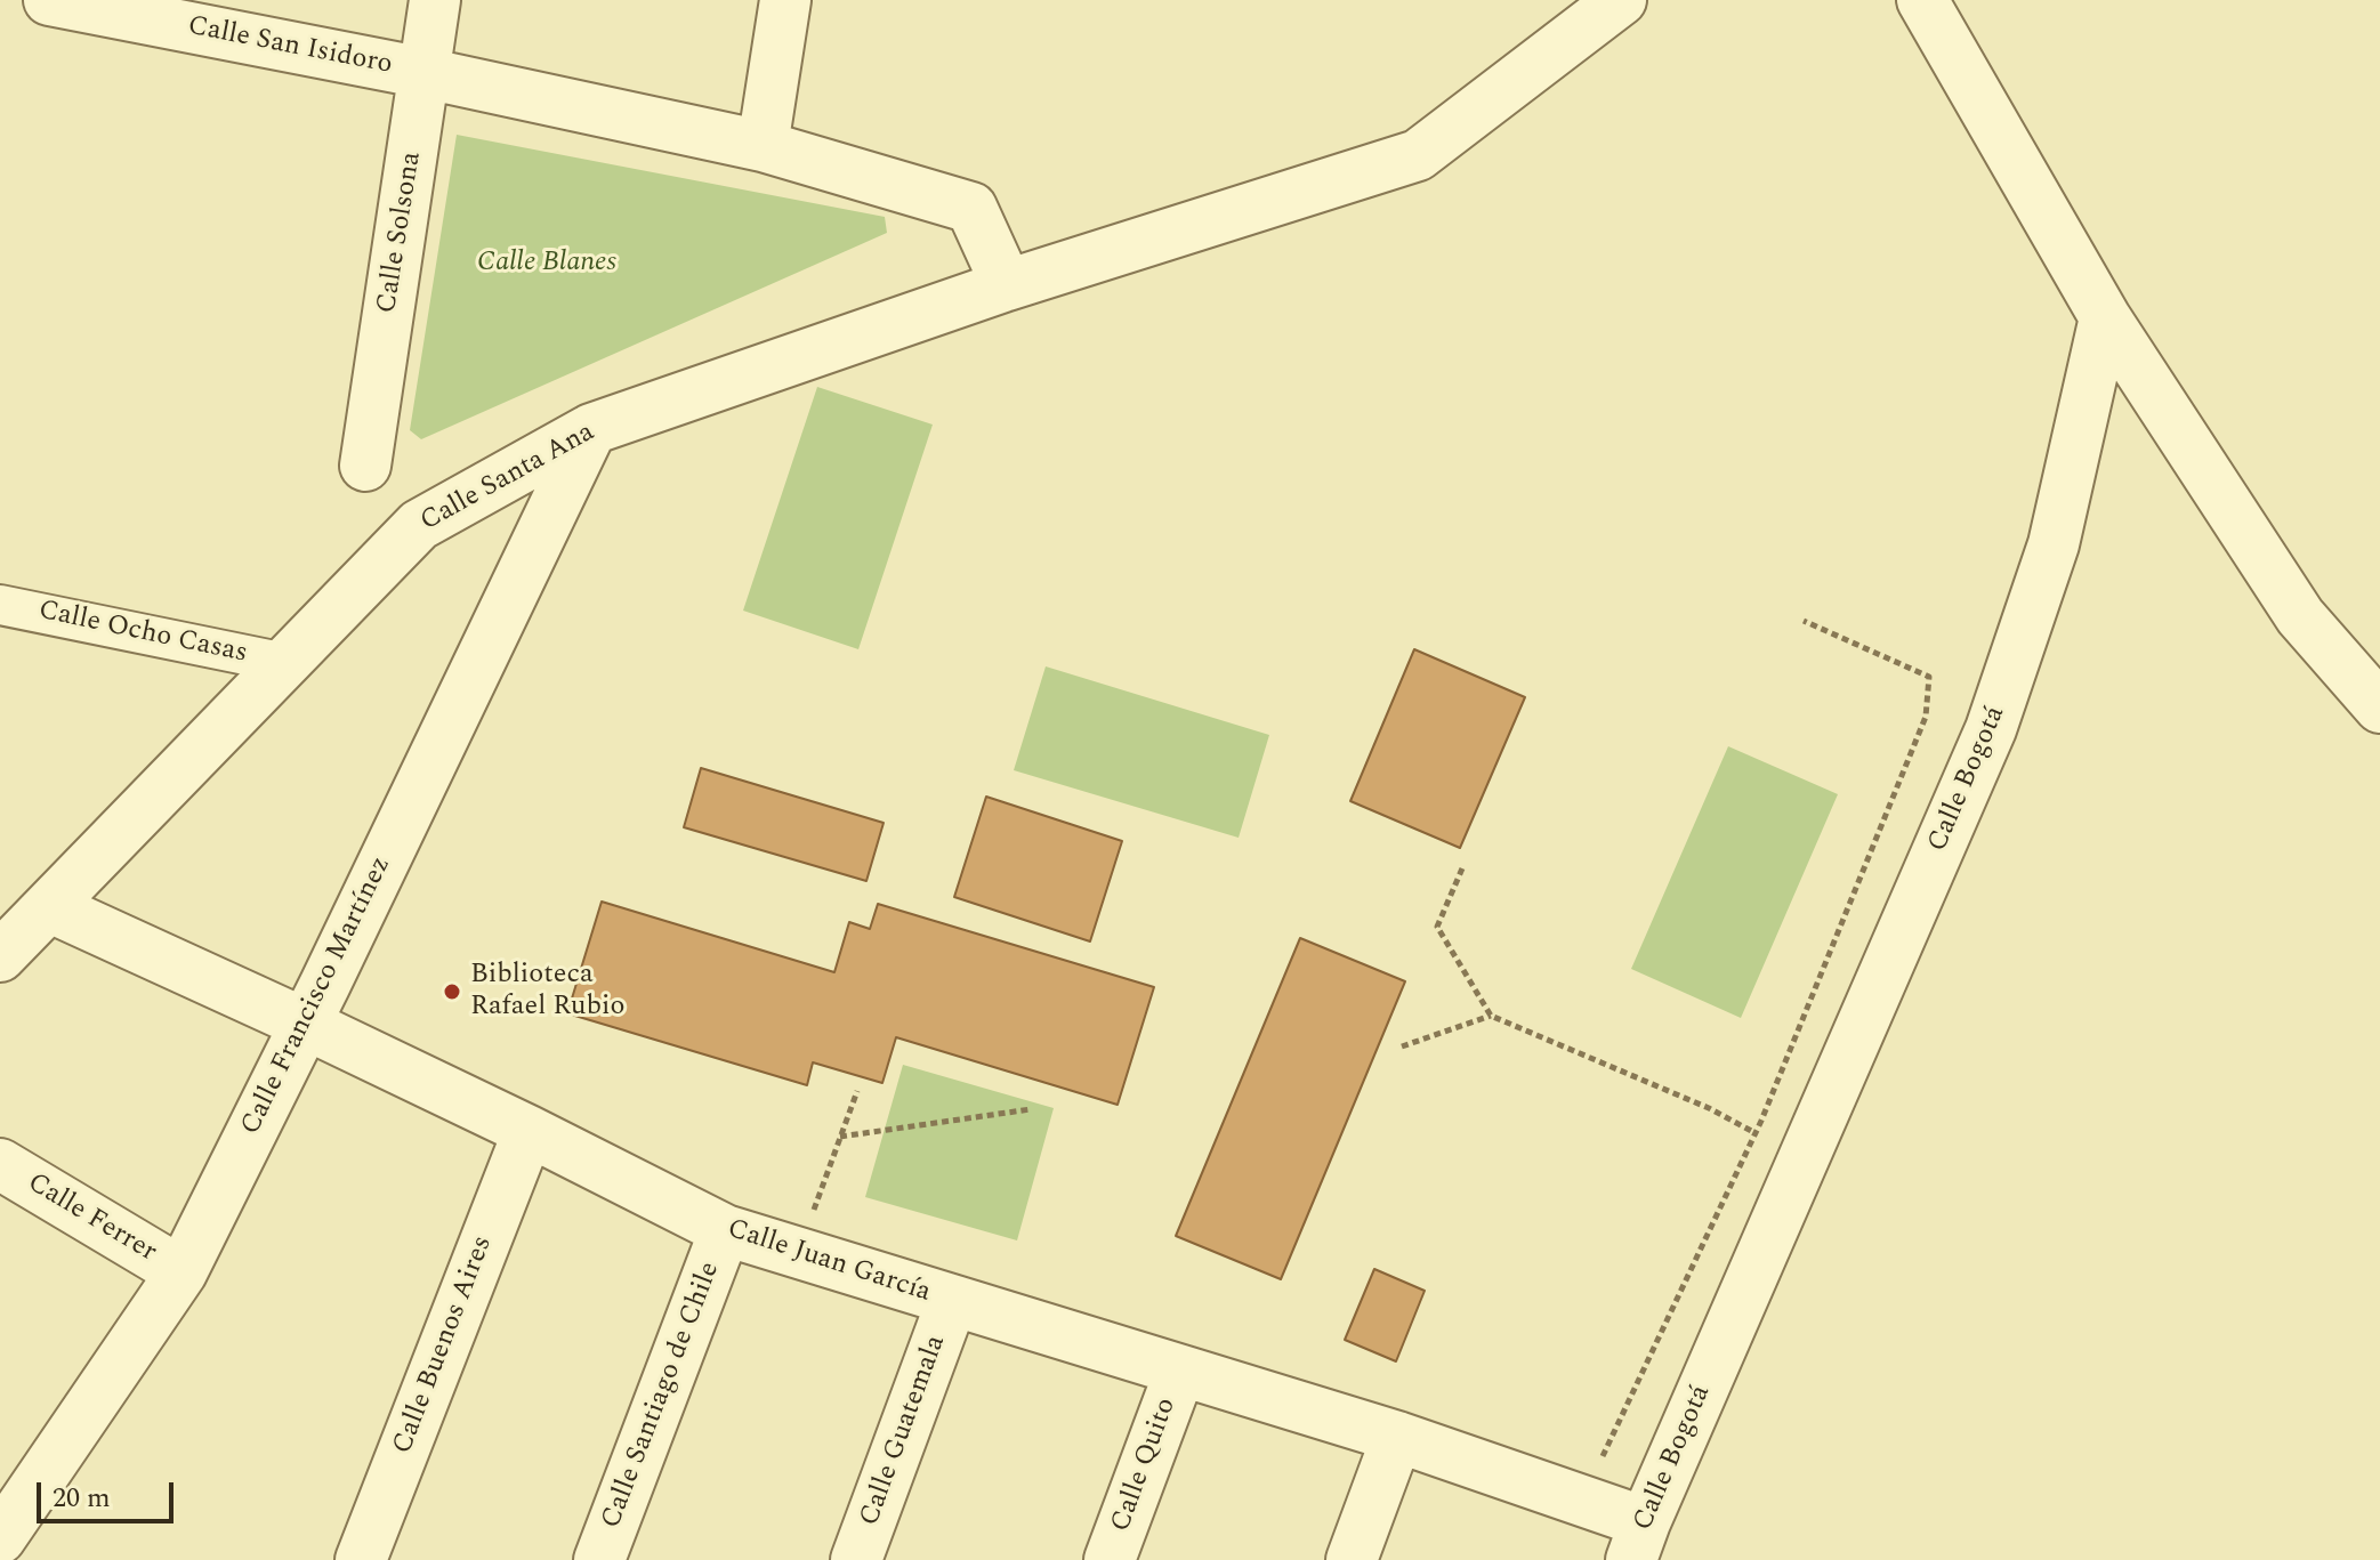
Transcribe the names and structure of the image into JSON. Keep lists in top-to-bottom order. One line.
{"streets":{"street":["Calle San Isidoro","Calle Solsona","Calle Santa Ana","Calle Ocho Casas","Calle Bogotá","Calle Francisco Martínez","Calle Ferrer","Calle Juan García","Calle Buenos Aires","Calle Santiago de Chile","Calle Guatemala","Calle Quito"]},"crossings":[["Calle San Isidoro","Calle Solsona"],["Calle Santa Ana","Calle Ocho Casas"],["Calle Santa Ana","Calle Francisco Martínez"],["Calle Santa Ana","Calle Juan García"],["Calle Bogotá","Calle Juan García"],["Calle Francisco Martínez","Calle Ferrer"],["Calle Francisco Martínez","Calle Juan García"],["Calle Juan García","Calle Buenos Aires"],["Calle Juan García","Calle Santiago de Chile"],["Calle Juan García","Calle Guatemala"],["Calle Juan García","Calle Quito"]],"parks":["Calle Blanes"],"places":["Biblioteca Rafael Rubio"],"scale_bar":"20 m"}
